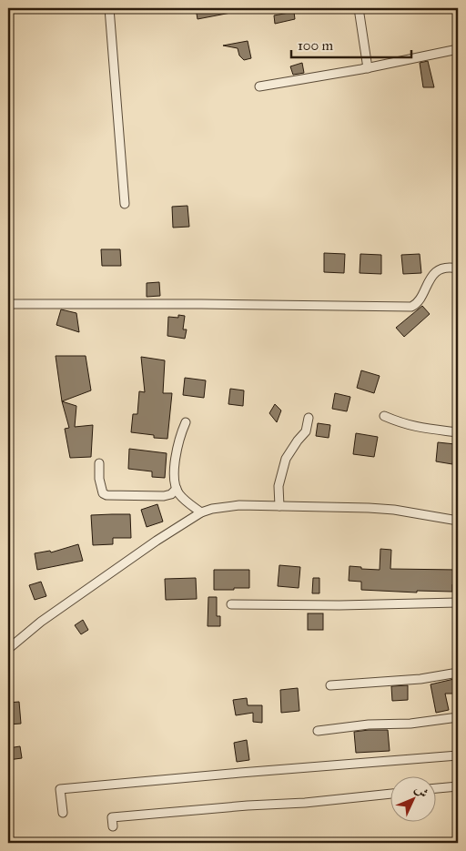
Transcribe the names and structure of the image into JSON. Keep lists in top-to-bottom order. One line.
{"scale_bar":"100 m","north":"top right"}
